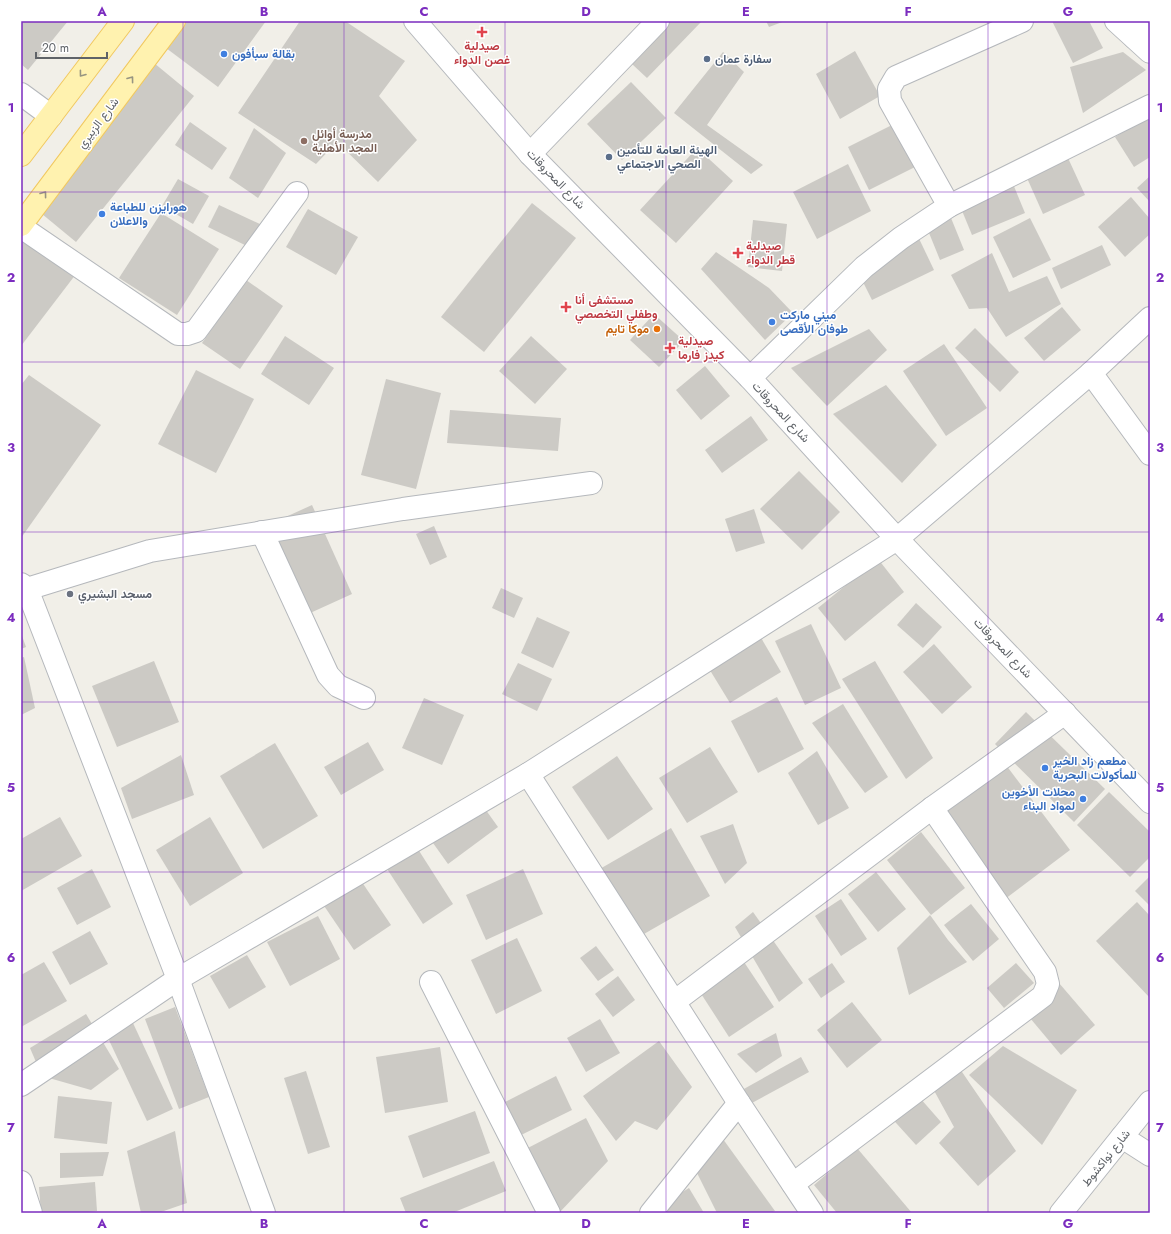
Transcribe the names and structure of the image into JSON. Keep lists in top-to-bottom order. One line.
{"streets":{"main road":["شارع الزبيري"],"street":["شارع المحروقات","شارع نواكشوط"]},"places":{"health":["صيدلية غصن الدواء","صيدلية قطر الدواء","مستشفى أنا وطفلي التخصصي","صيدلية كيدز فارما"],"other":["بقالة سبأفون","سفارة عمان","مدرسة أوائل المجد الأهلية","الهيئة العامة للتأمين الصحي الاجتماعي","هورايزن للطباعة والاعلان","ميني ماركت طوفان الأقصى","موكا تايم","مسجد البشيري","مطعم زاد الخير للمأكولات البحرية","محلات الأخوين لمواد البناء"]},"scale_bar":"20 m","grid":{"columns":["A","B","C","D","E","F","G"],"rows":["1","2","3","4","5","6","7"]}}
